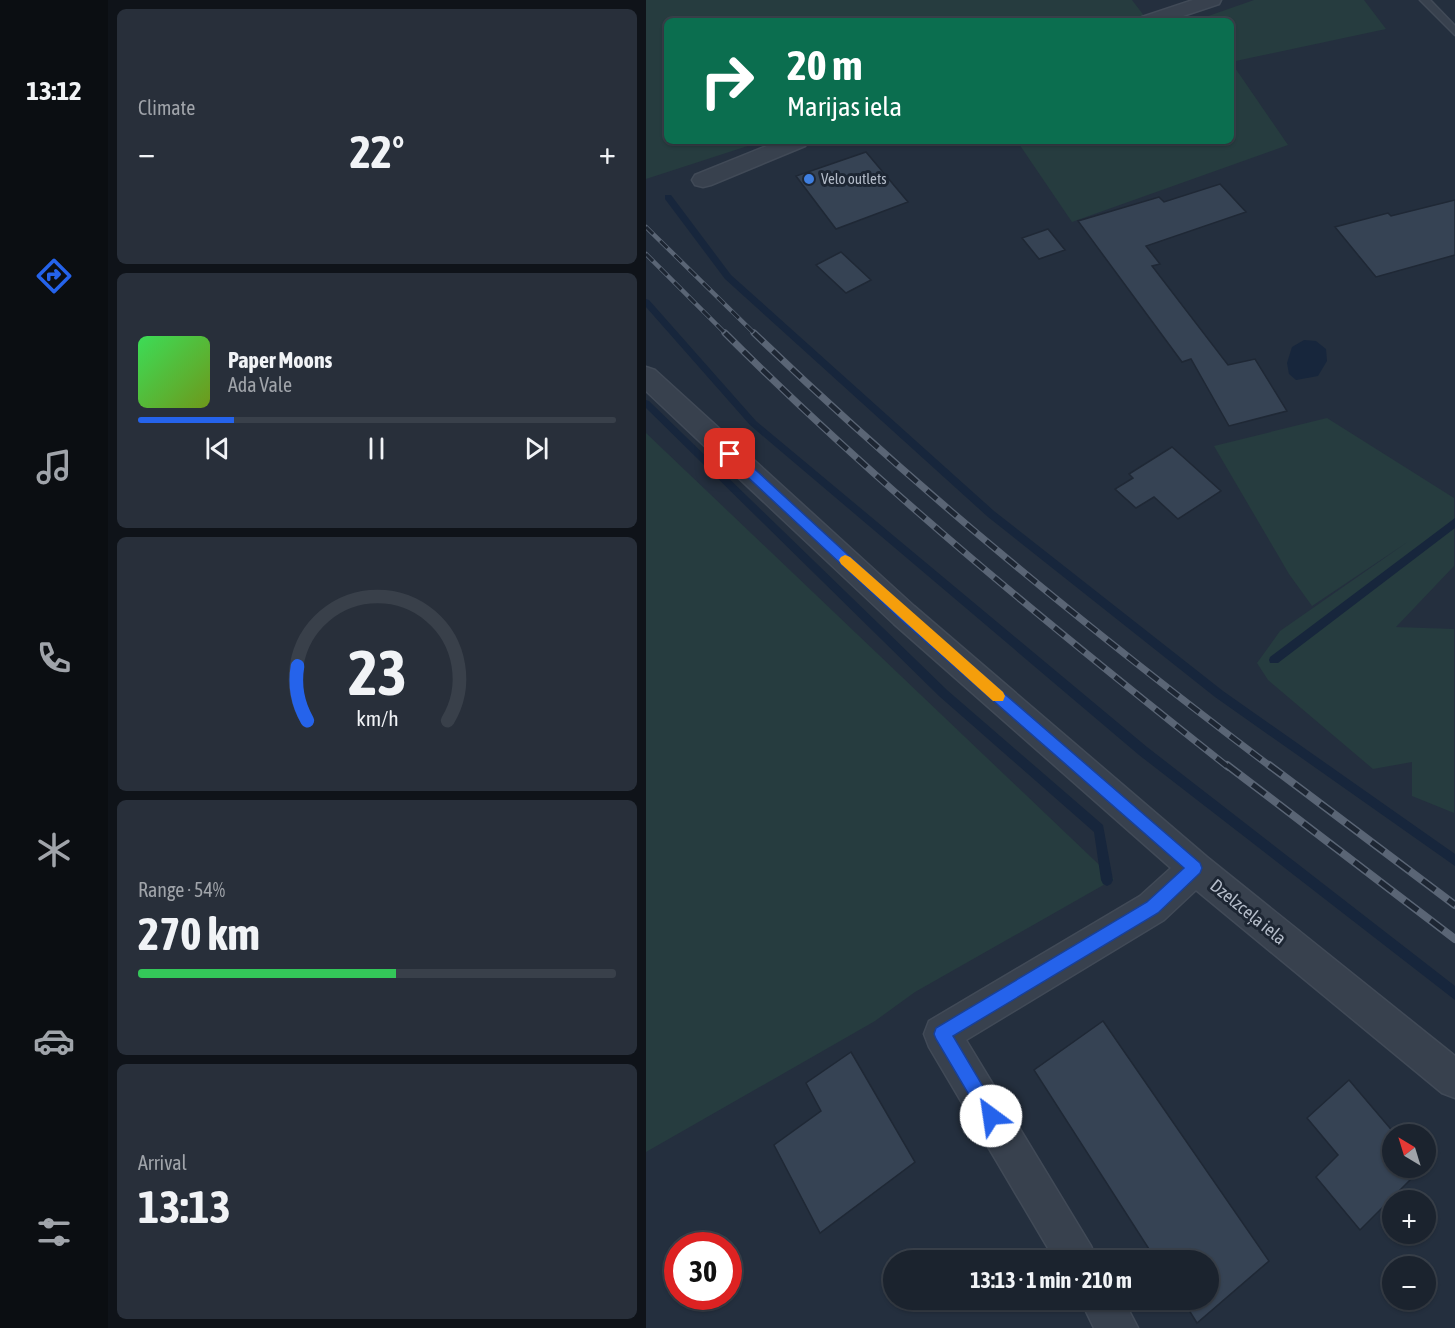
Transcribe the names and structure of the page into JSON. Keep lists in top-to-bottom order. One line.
{"streets":{"street":["Dzelzceļa iela"]},"places":["Velo outlets"],"north":"top left","page":{"tabs":"13:12","tile":["Climate",["Range · 54%","270 km"],["Arrival","13:13"]],"turn":["20 m","Marijas iela"],"heat":["−","22°","+"],"song":["Paper Moons","Ada Vale"],"map_buttons":["+","−"],"limit":"30","trip":"13:13 · 1 min · 210 m","gauge":["23","km/h"]}}
